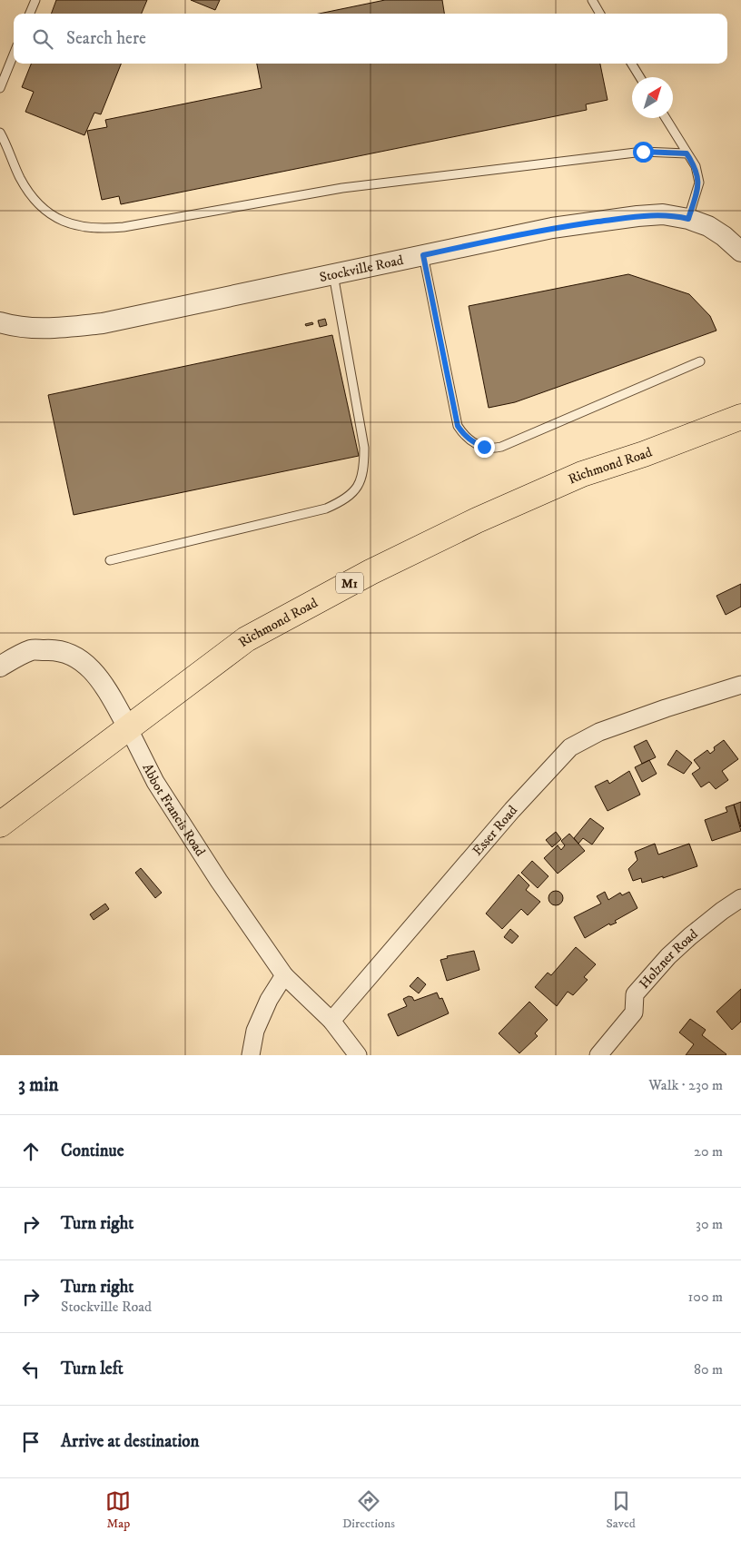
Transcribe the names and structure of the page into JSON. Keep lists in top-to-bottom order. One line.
{"streets":{"highway":["Richmond Road","M1"],"street":["Stockville Road","Abbot Francis Road","Esser Road","Holzner Road"]},"crossings":[["Richmond Road","Abbot Francis Road"],["Abbot Francis Road","Esser Road"]],"north":"top right","page":{"search":"Search here","heading":["3 min","Walk · 230 m"],"list":[["Continue","20 m"],["Turn right","30 m"],["Turn right","Stockville Road","100 m"],["Turn left","80 m"],"Arrive at destination"],"nav":["Map","Directions","Saved"]}}
